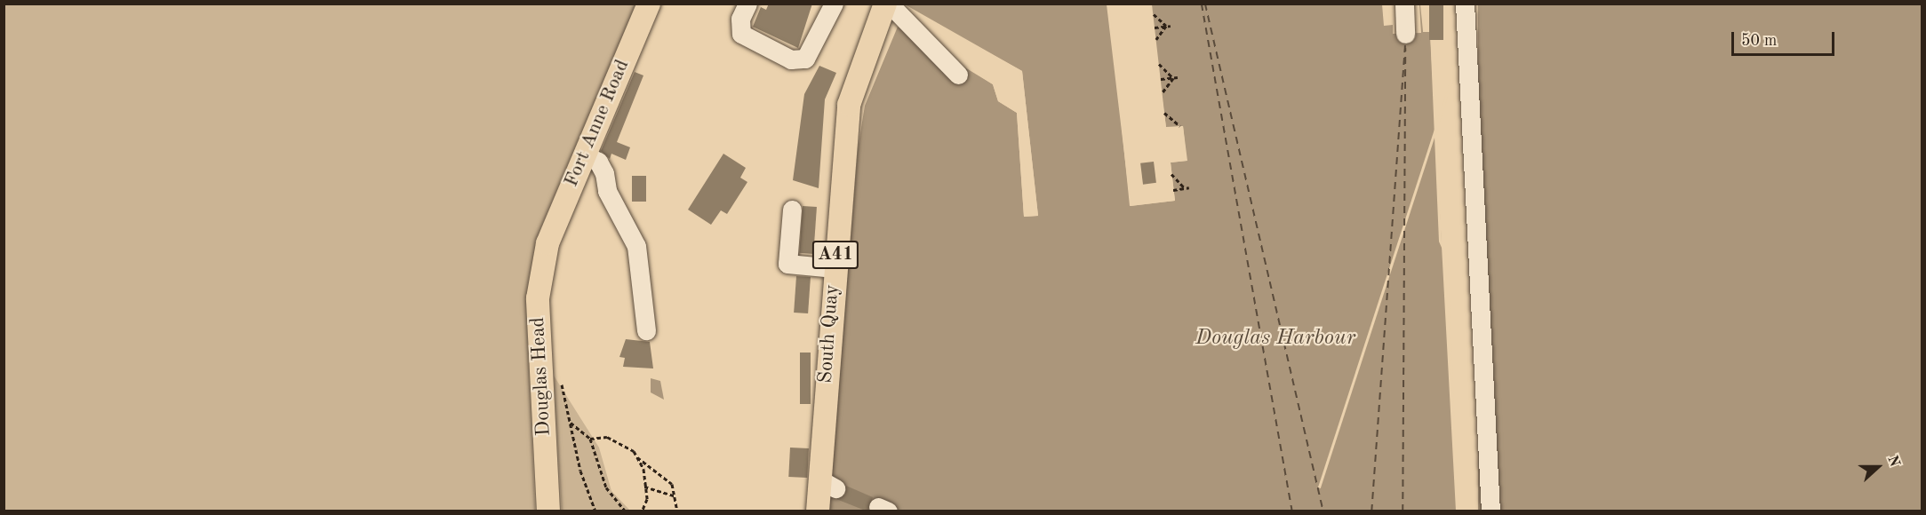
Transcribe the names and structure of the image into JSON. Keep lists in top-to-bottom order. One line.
{"streets":{"main road":["Fort Anne Road","A41","South Quay","Douglas Head"]},"crossings":[["Fort Anne Road","Douglas Head"]],"water":["Douglas Harbour"],"scale_bar":"50 m","north":"right"}
